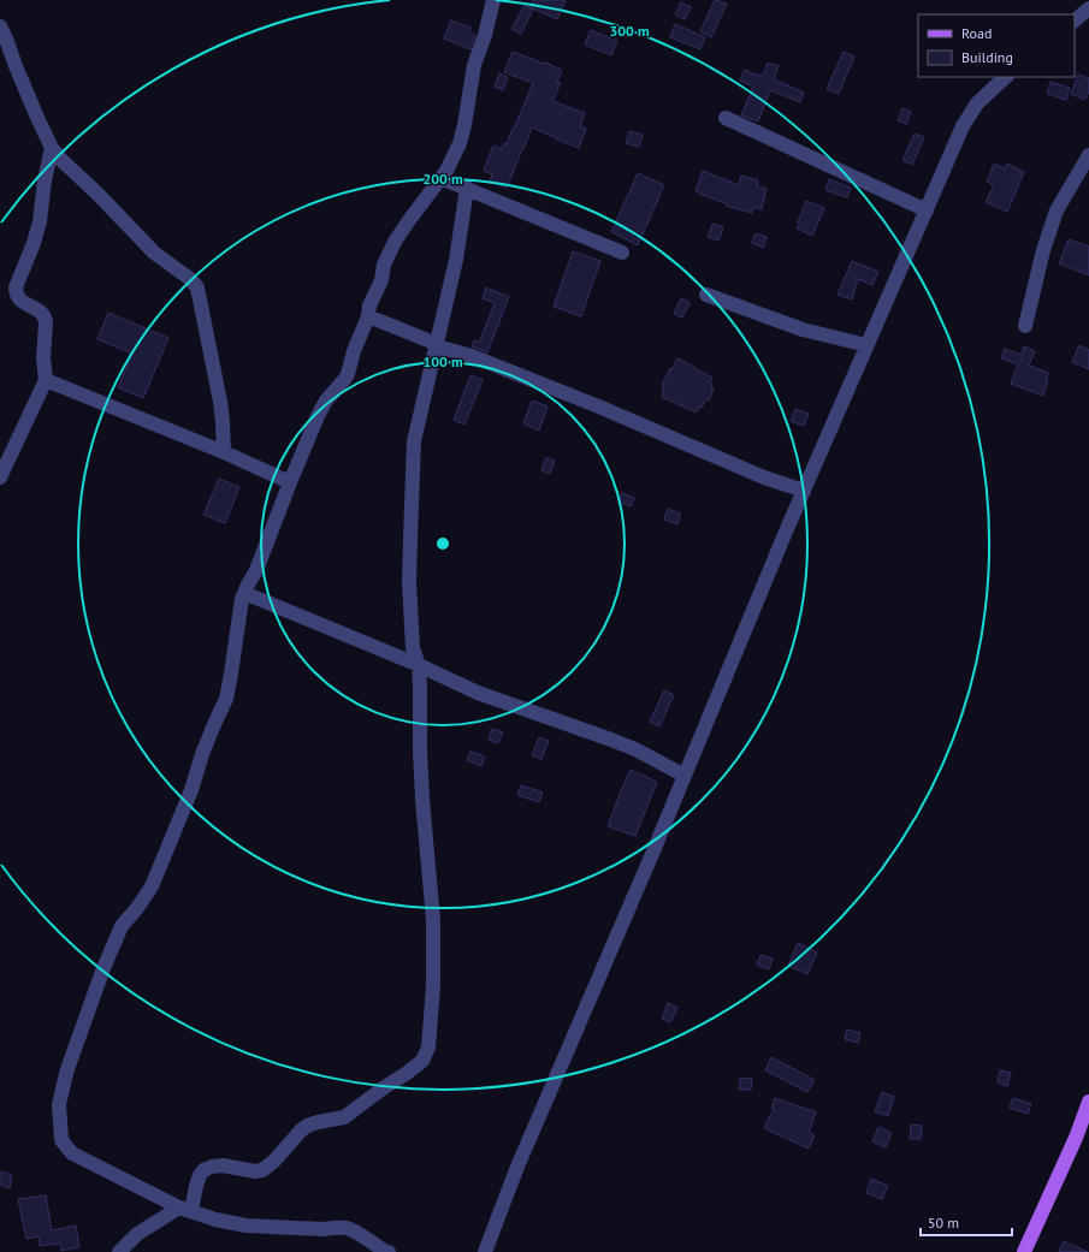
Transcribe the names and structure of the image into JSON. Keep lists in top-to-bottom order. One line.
{"legend":["Road","Building"],"scale_bar":"50 m","rings":["300 m","200 m","100 m"]}
